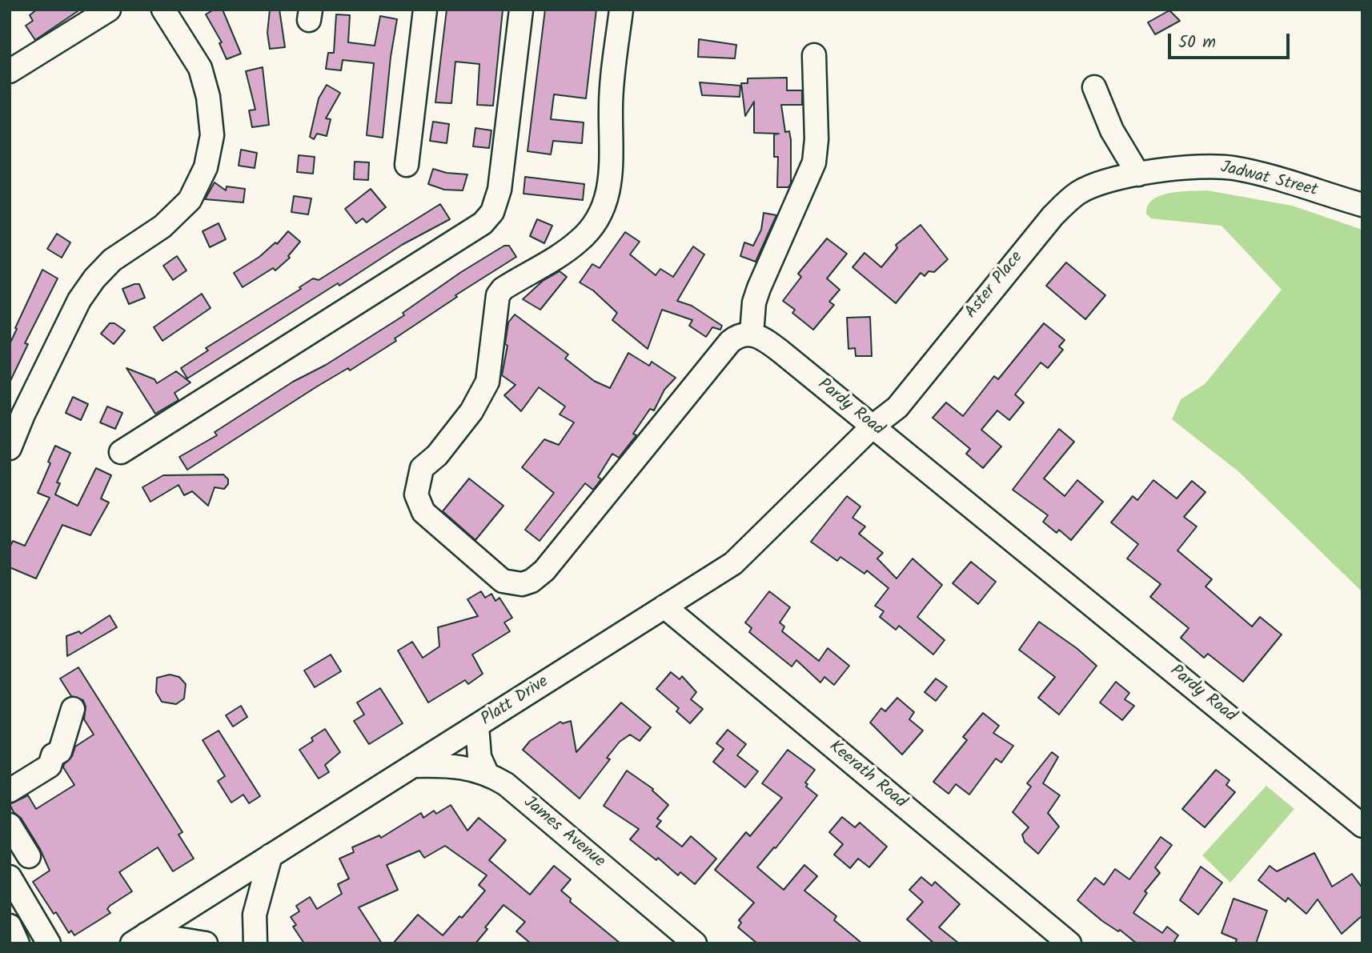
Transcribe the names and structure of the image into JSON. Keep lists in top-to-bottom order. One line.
{"streets":{"street":["Jadwat Street","Aster Place","Pardy Road","Platt Drive","Keerath Road","James Avenue"]},"crossings":[["Jadwat Street","Aster Place"],["Aster Place","Pardy Road"],["Aster Place","Platt Drive"],["Pardy Road","Platt Drive"],["Platt Drive","Keerath Road"],["Platt Drive","James Avenue"]],"scale_bar":"50 m"}
